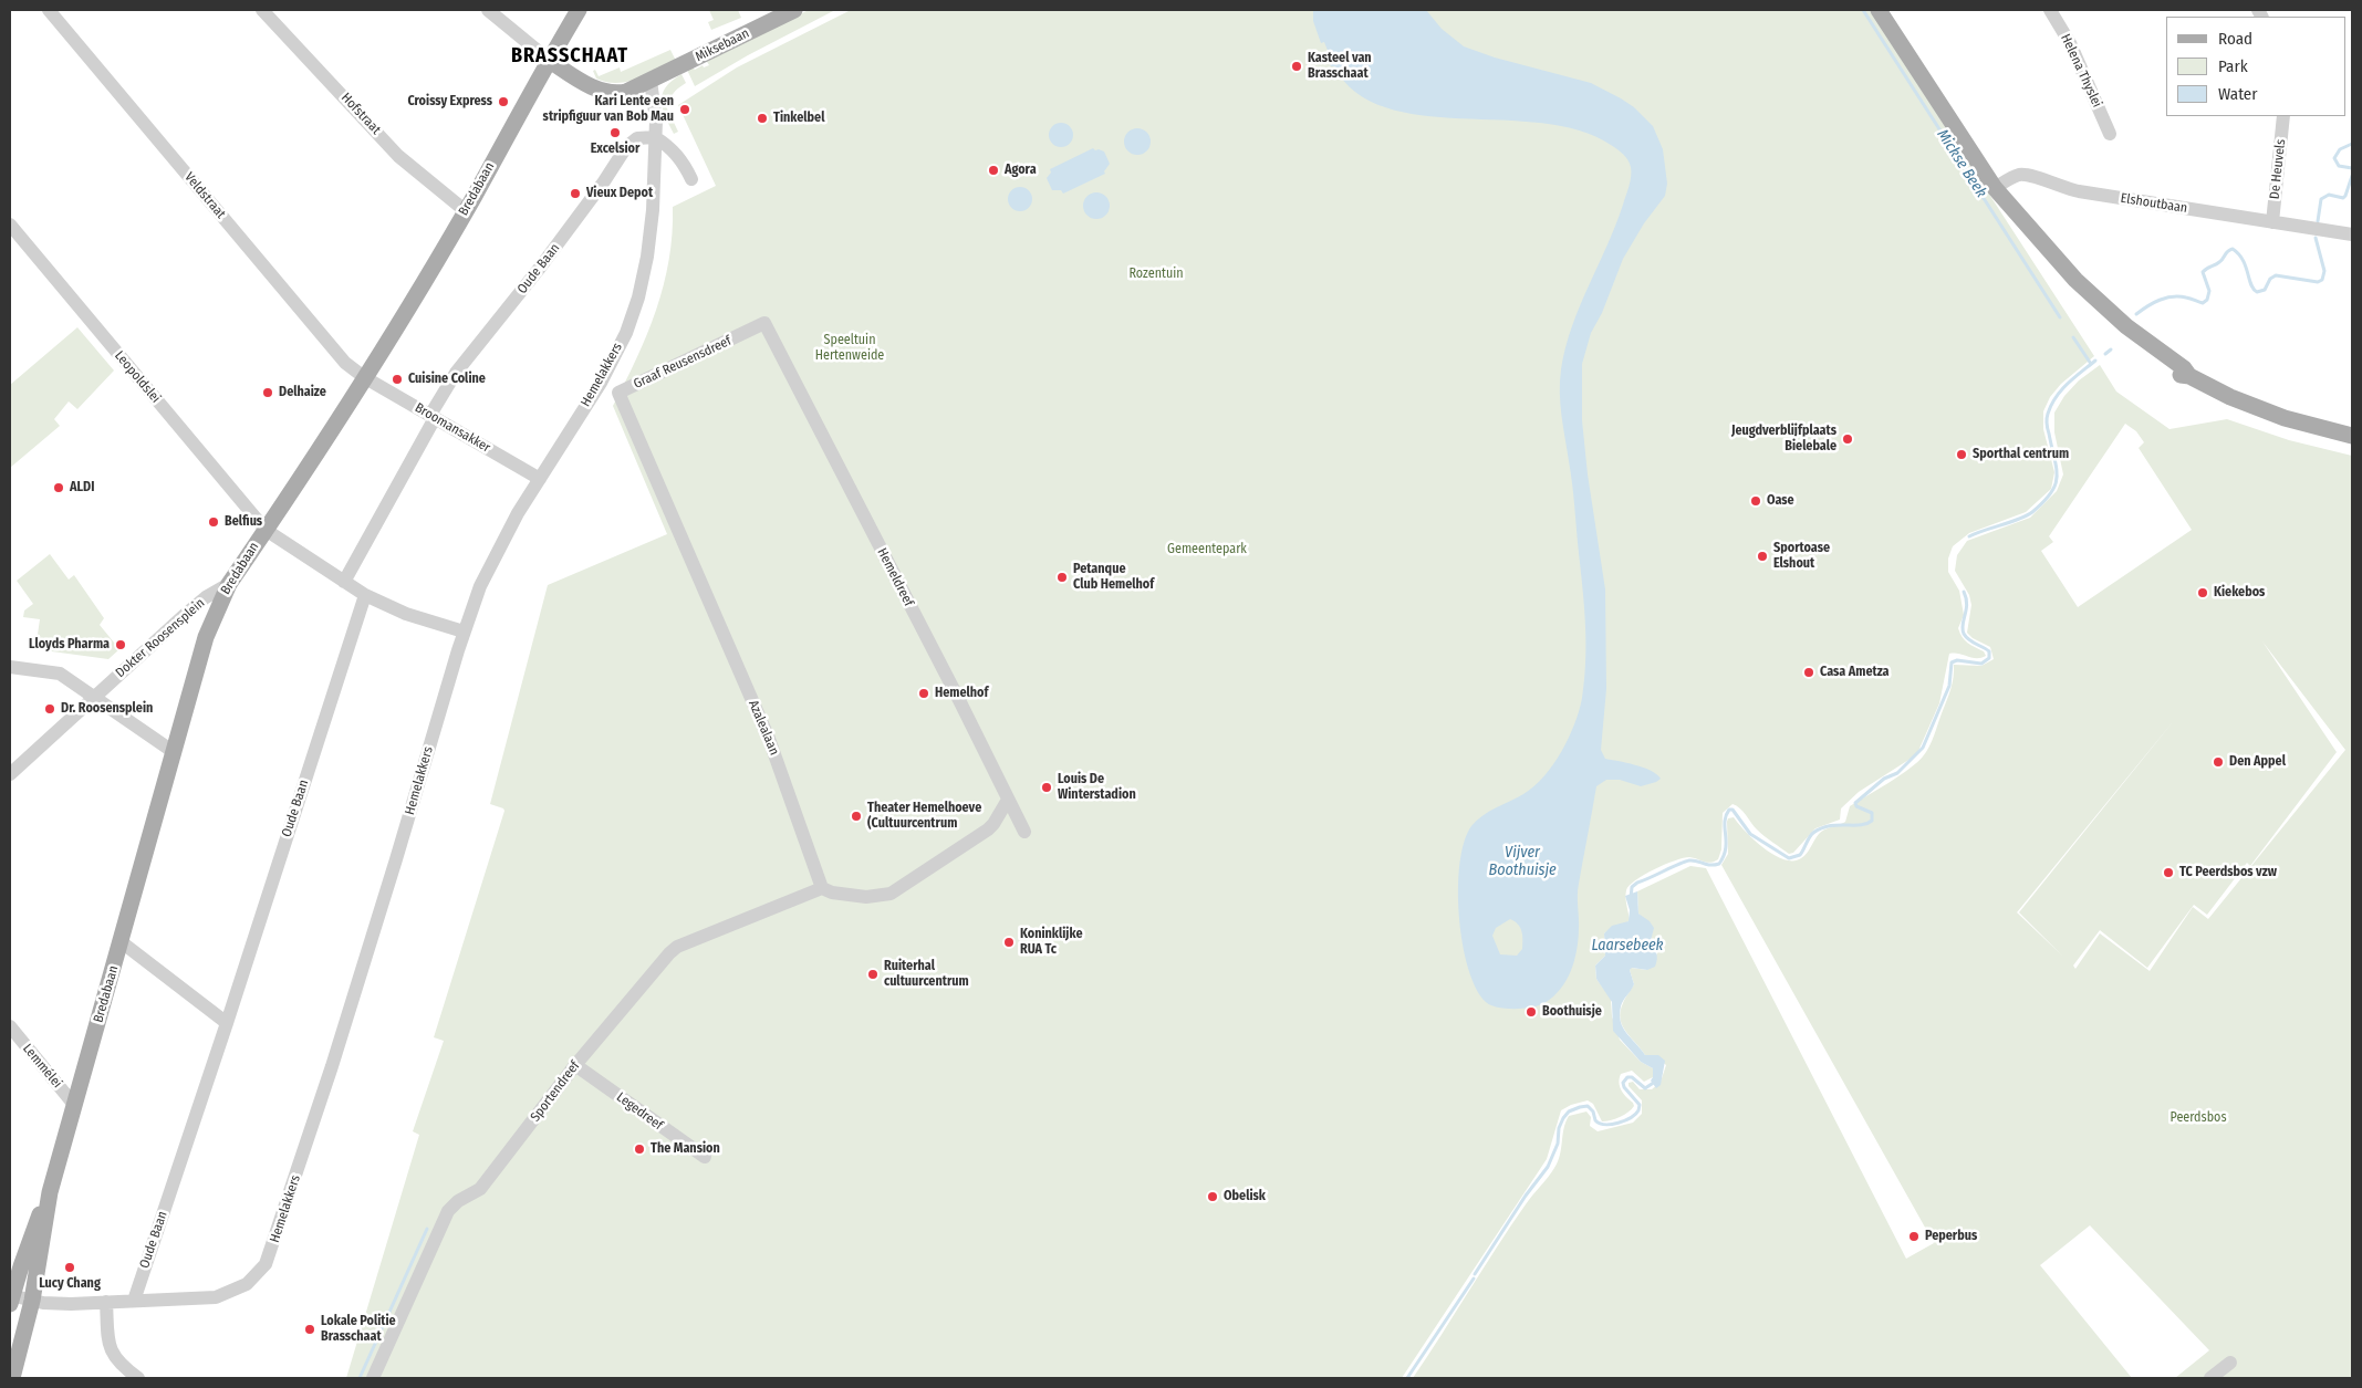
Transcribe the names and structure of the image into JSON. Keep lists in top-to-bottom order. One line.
{"streets":{"main road":["Miksebaan","Bredabaan"],"street":["Helena Thyslei","Hofstraat","De Heuvels","Veldstraat","Elshoutbaan","Oude Baan","Graaf Reusensdreef","Hemelakkers","Leopoldslei","Broomansakker","Hemeldreef","Dokter Roosensplein","Azalealaan","Lemmélei","Sportendreef","Legedreef"]},"crossings":[["Miksebaan","Bredabaan"],["Miksebaan","Hemelakkers"],["Hofstraat","Bredabaan"],["De Heuvels","Elshoutbaan"],["Bredabaan","Veldstraat"],["Bredabaan","Hemelakkers"],["Bredabaan","Leopoldslei"],["Bredabaan","Broomansakker"],["Bredabaan","Dokter Roosensplein"],["Bredabaan","Lemmélei"],["Veldstraat","Broomansakker"],["Oude Baan","Hemelakkers"],["Oude Baan","Broomansakker"],["Graaf Reusensdreef","Hemelakkers"],["Graaf Reusensdreef","Hemeldreef"],["Graaf Reusensdreef","Azalealaan"],["Hemelakkers","Broomansakker"],["Azalealaan","Sportendreef"],["Sportendreef","Legedreef"]],"districts":["BRASSCHAAT"],"water":["Mickse Beek","Vijver Boothuisje","Laarsebeek"],"parks":["Rozentuin","Speeltuin Hertenweide","Gemeentepark","Peerdsbos"],"places":["Kasteel van Brasschaat","Croissy Express","Kari Lente een stripfiguur van Bob Mau","Tinkelbel","Excelsior","Agora","Vieux Depot","Cuisine Coline","Delhaize","Jeugdverblijfplaats Bielebale","Sporthal centrum","ALDI","Oase","Belfius","Sportoase Elshout","Petanque Club Hemelhof","Kiekebos","Lloyds Pharma","Casa Ametza","Hemelhof","Dr. Roosensplein","Den Appel","Louis De Winterstadion","Theater Hemelhoeve (Cultuurcentrum","TC Peerdsbos vzw","Koninklijke RUA Tc","Ruiterhal cultuurcentrum","Boothuisje","The Mansion","Obelisk","Peperbus","Lucy Chang","Lokale Politie Brasschaat"],"legend":["Road","Park","Water"]}
